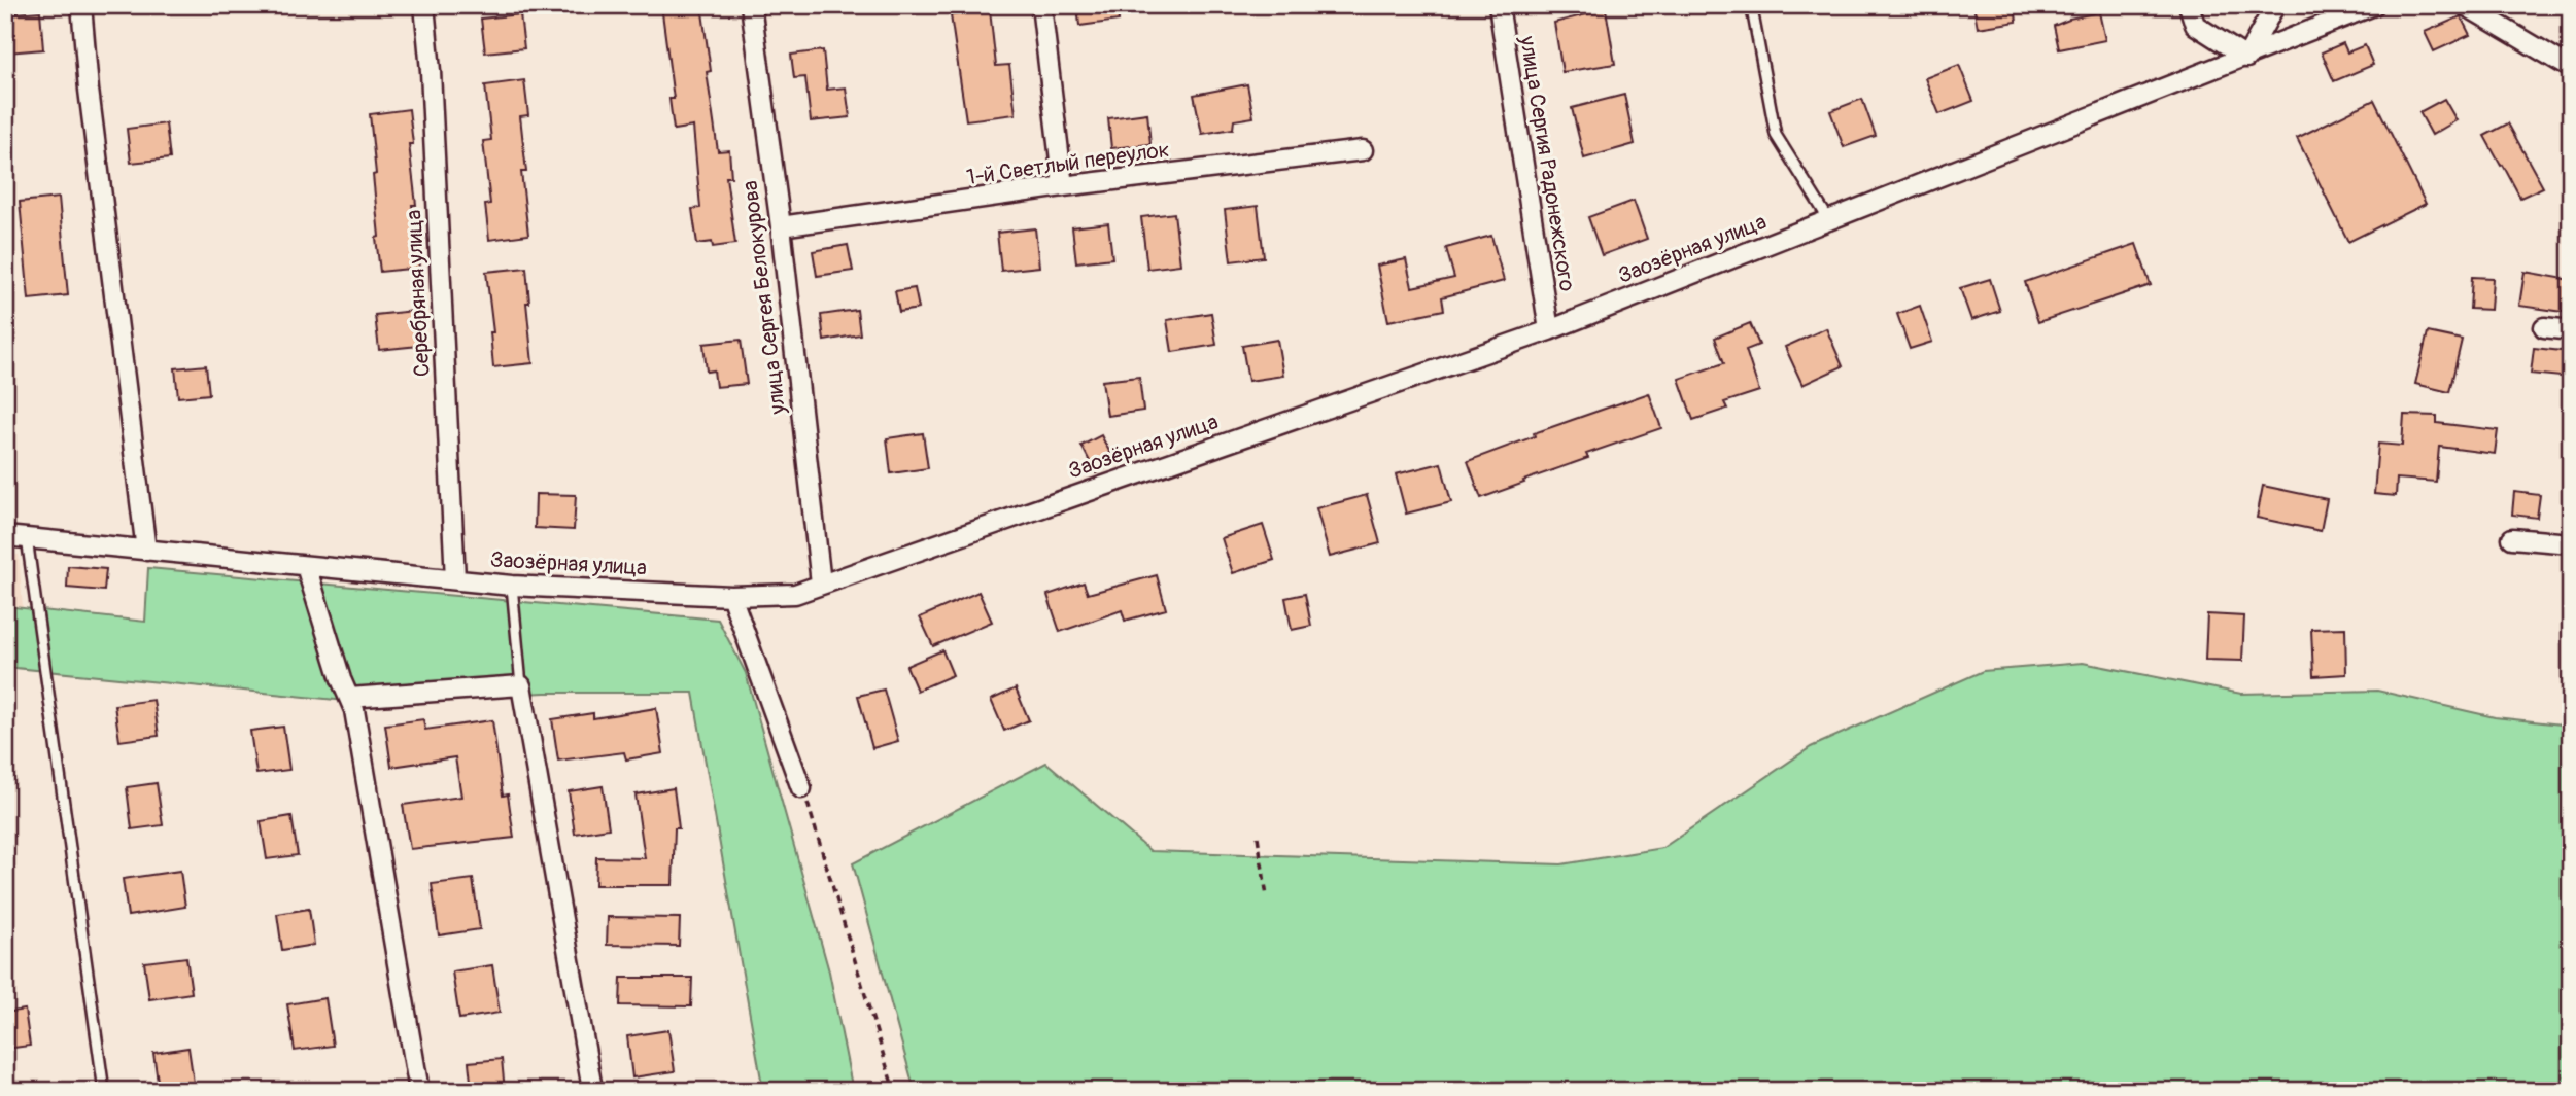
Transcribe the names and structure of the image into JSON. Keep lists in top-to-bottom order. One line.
{"streets":{"street":["1-й Светлый переулок","улица Сергия Радонежского","Заозёрная улица","Серебряная улица","улица Сергея Белокурова"]},"crossings":[["1-й Светлый переулок","улица Сергея Белокурова"],["улица Сергия Радонежского","Заозёрная улица"],["Заозёрная улица","Серебряная улица"],["Заозёрная улица","улица Сергея Белокурова"]]}
